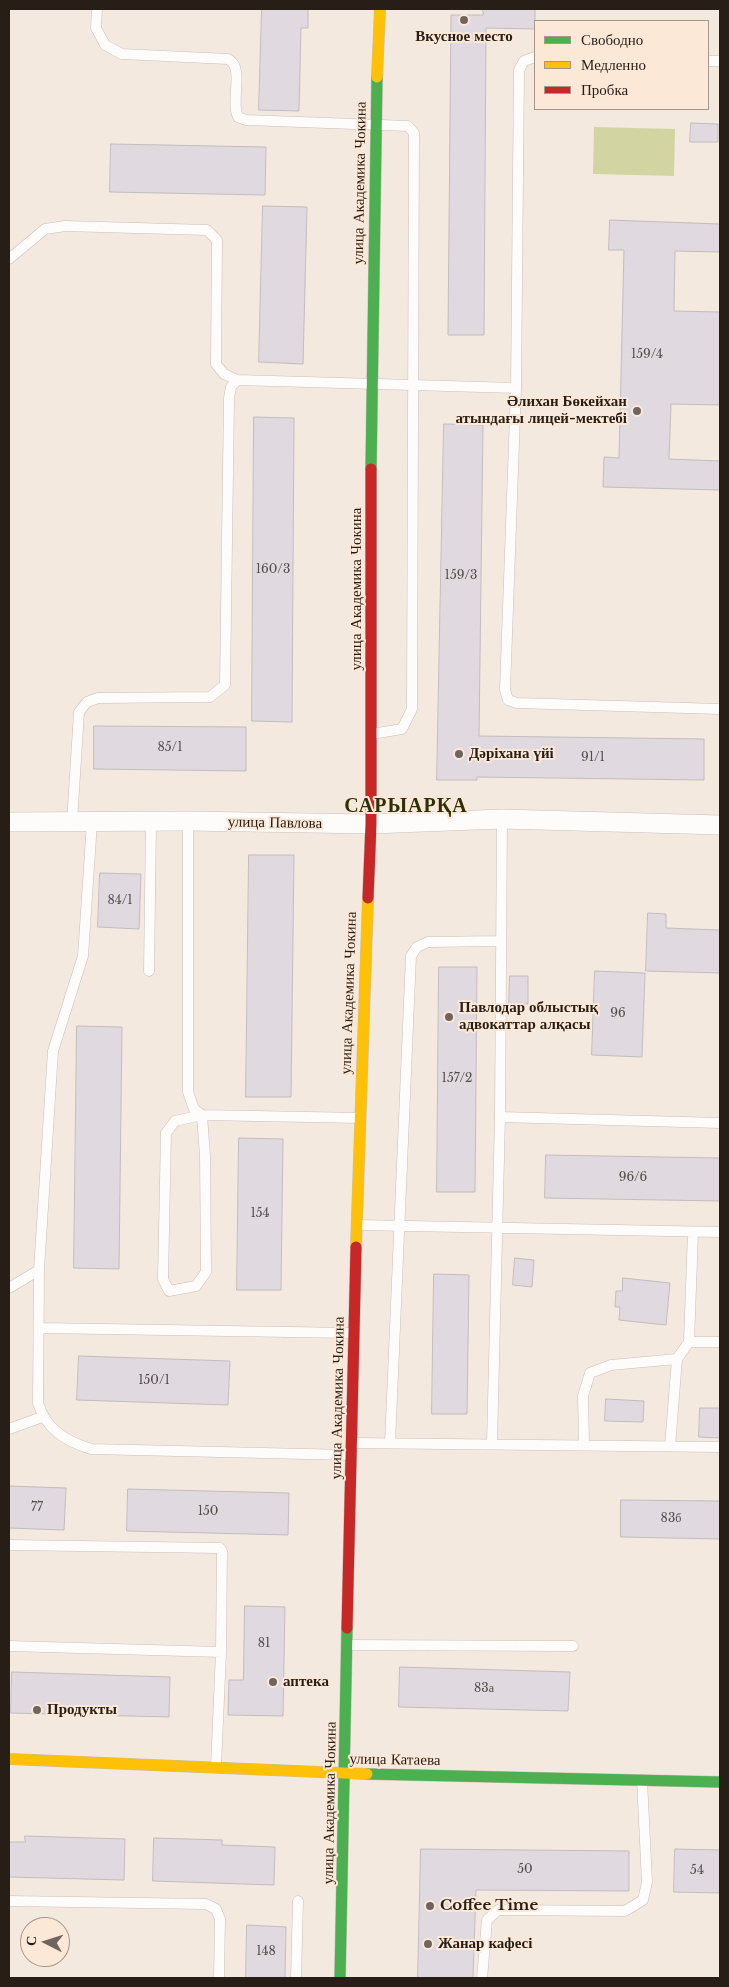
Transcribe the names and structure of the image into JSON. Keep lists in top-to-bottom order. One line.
{"streets":{"main road":["улица Академика Чокина","улица Катаева"],"street":["улица Павлова"]},"crossings":[["улица Академика Чокина","улица Павлова"],["улица Академика Чокина","улица Катаева"]],"districts":["САРЫАРҚА"],"places":["Вкусное место","Әлихан Бөкейхан атындағы лицей-мектебі","Дәріхана үйі","Павлодар облыстық адвокаттар алқасы","аптека","Продукты","Coffee Time","Жанар кафесі"],"house_numbers":["159/4","160/3","159/3","85/1","91/1","84/1","96","157/2","96/6","154","150/1","77","150","83б","81","83а","50","54","148"],"legend":["Свободно","Медленно","Пробка"],"north":"left"}
